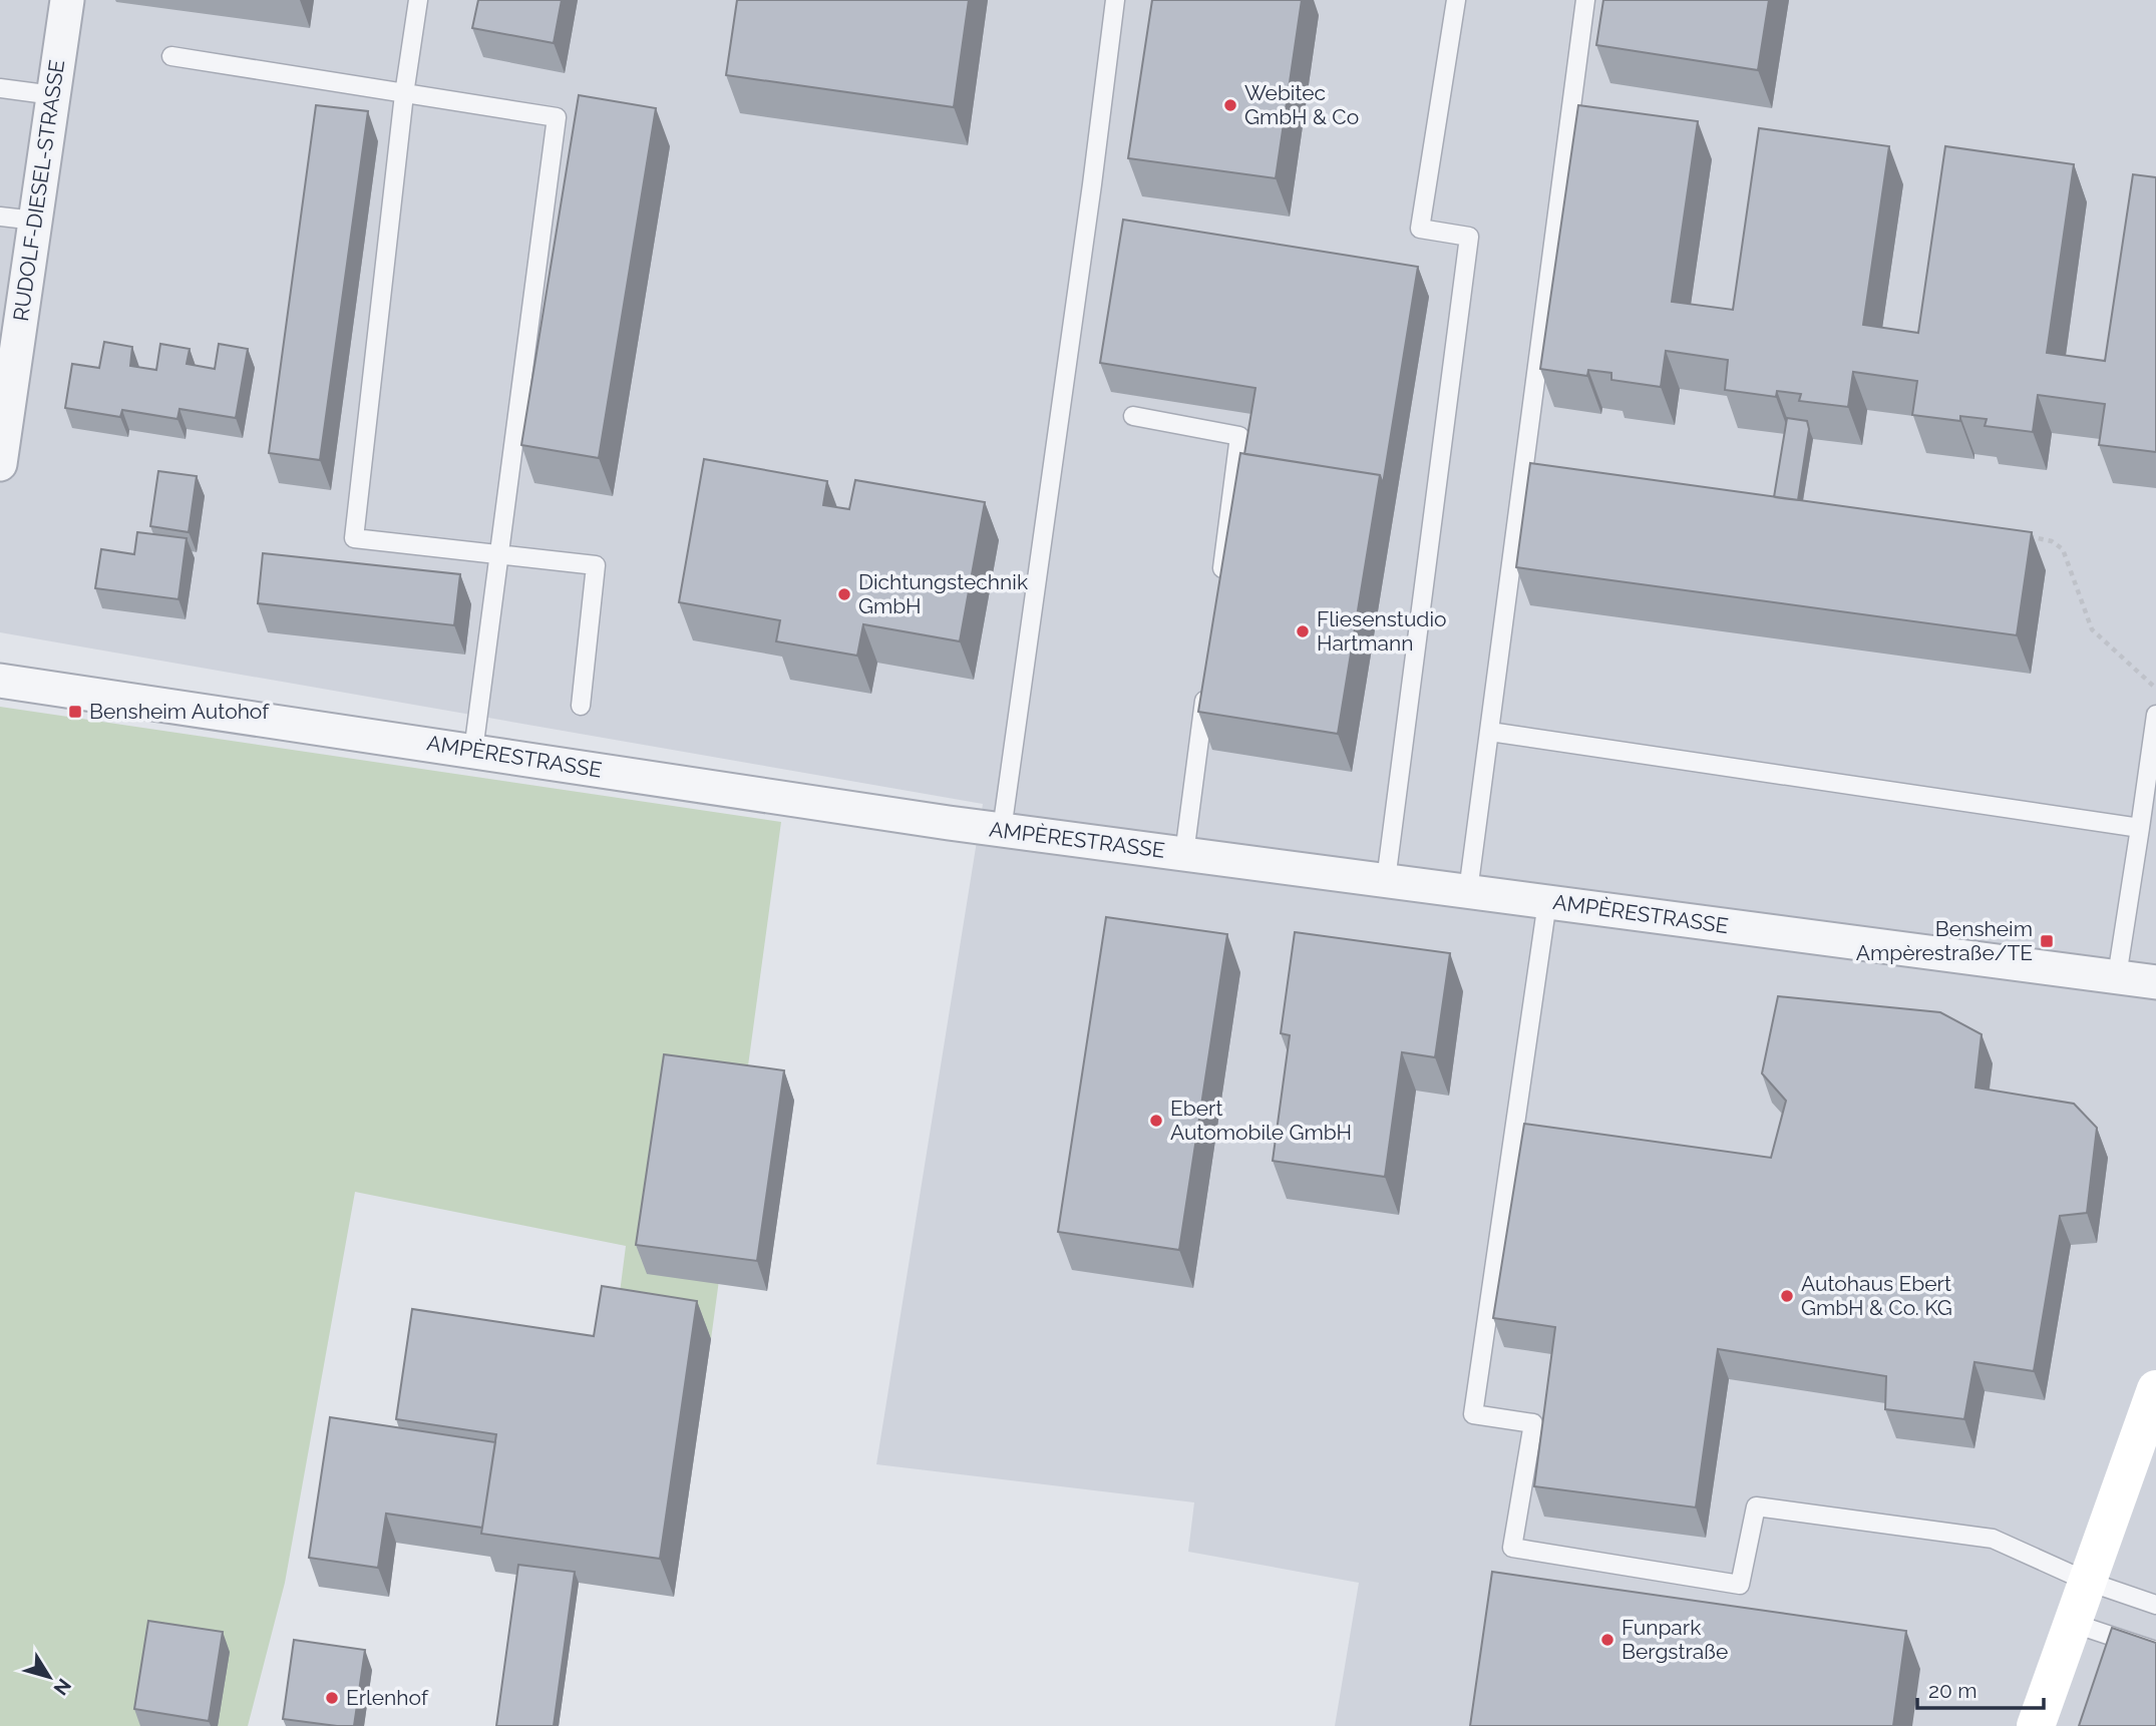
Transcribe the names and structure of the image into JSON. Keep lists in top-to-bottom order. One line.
{"streets":{"street":["RUDOLF-DIESEL-STRASSE","AMPÈRESTRASSE"]},"places":{"other":["Webitec GmbH & Co","Dichtungstechnik GmbH","Fliesenstudio Hartmann","Ebert Automobile GmbH","Autohaus Ebert GmbH & Co. KG","Funpark Bergstraße","Erlenhof"],"transit":["Bensheim Autohof","Bensheim Ampèrestraße/TE"]},"scale_bar":"20 m","north":"bottom right"}
